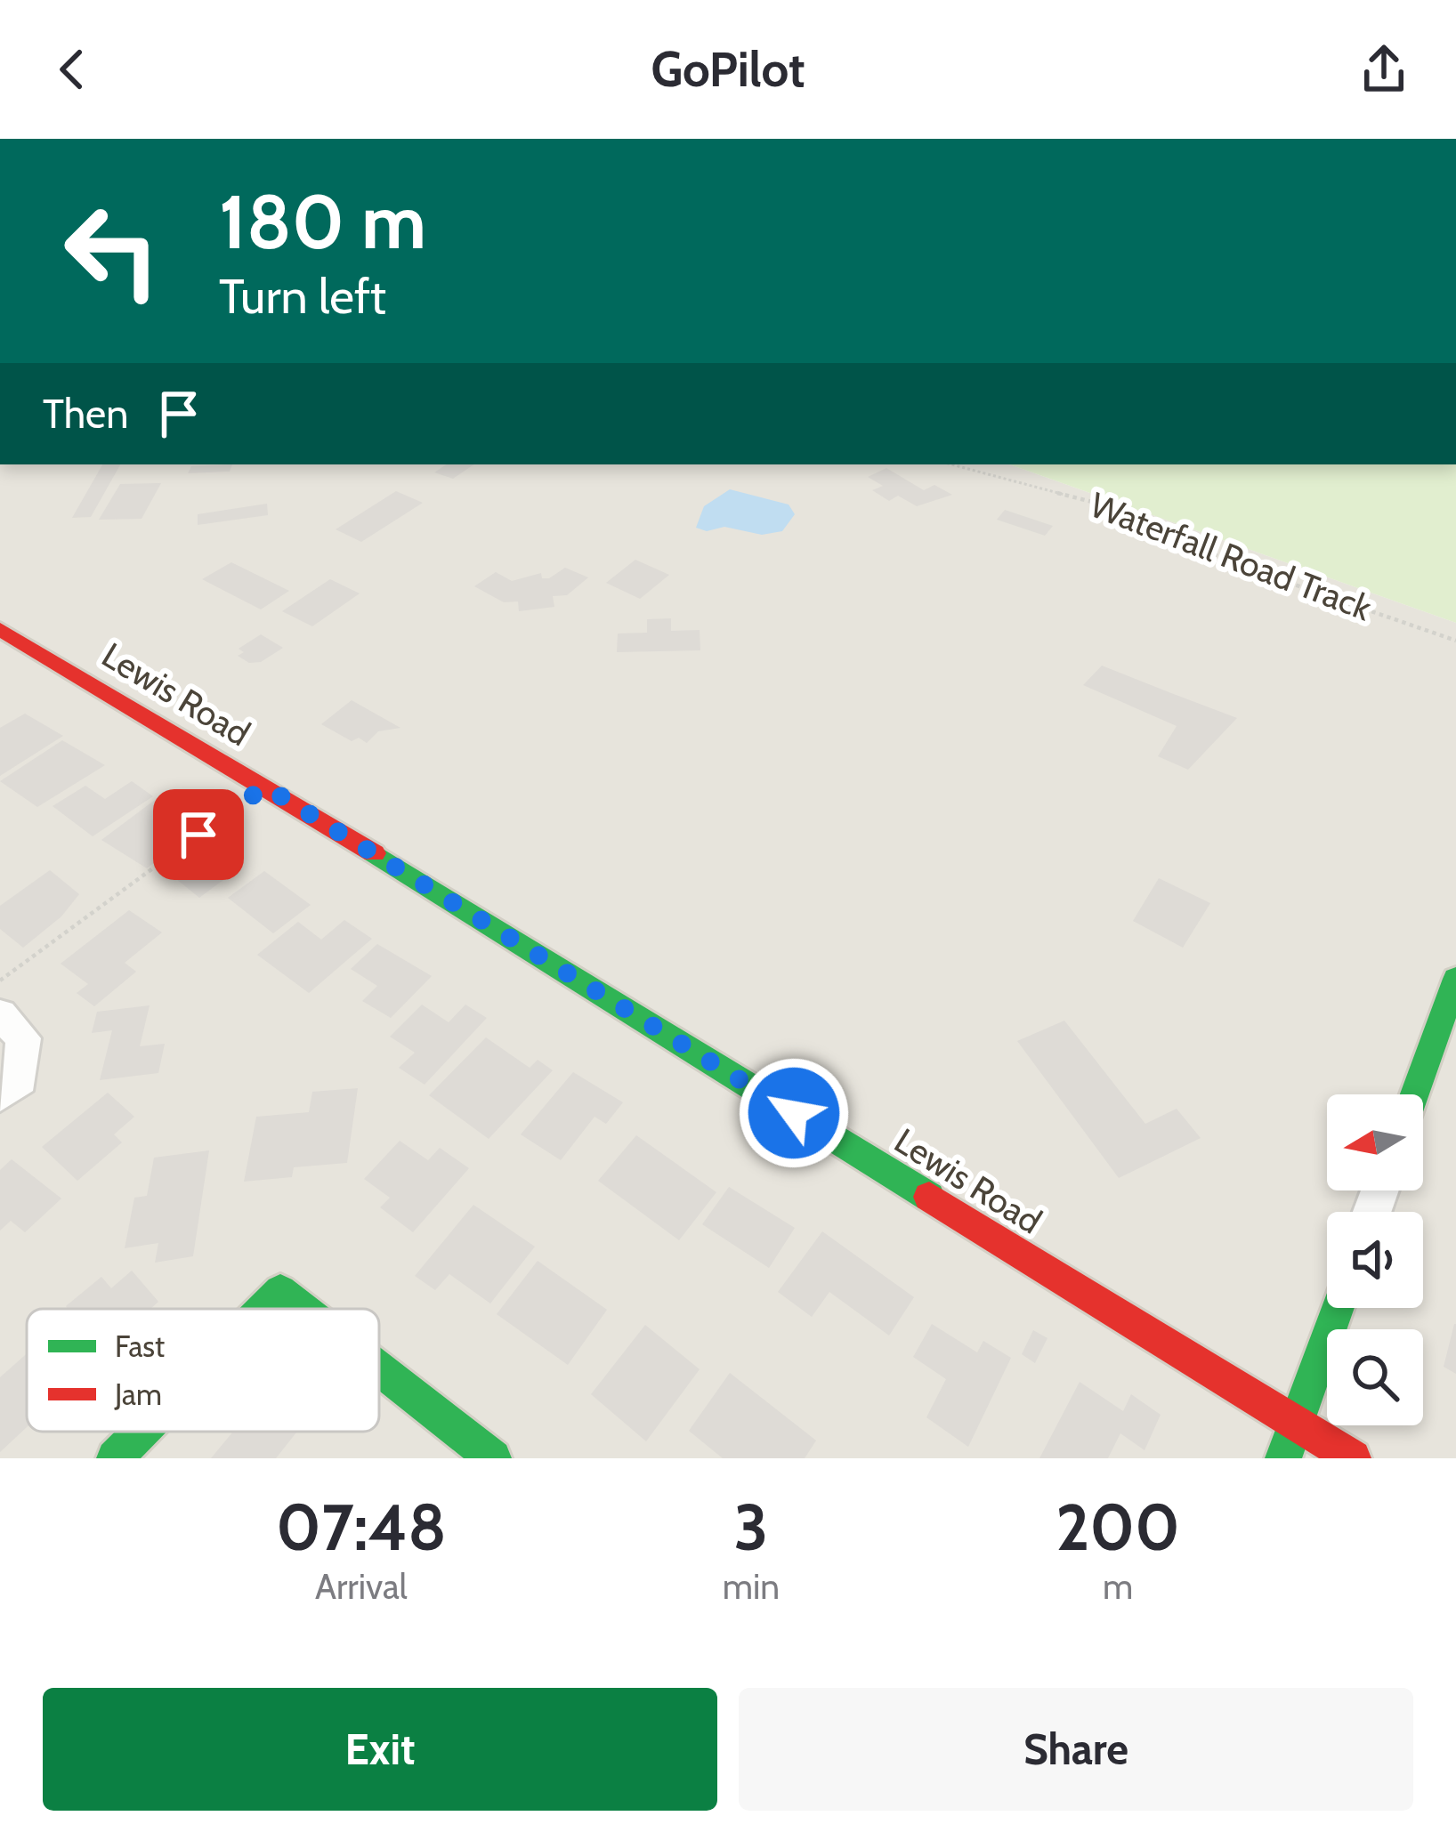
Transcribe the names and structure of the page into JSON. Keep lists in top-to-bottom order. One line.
{"streets":{"street":["Lewis Road"],"path":["Waterfall Road Track"]},"legend":["Fast","Jam"],"north":"left","page":{"header":"GoPilot","turn":["180 m","Turn left"],"then":"Then","eta":["07:48","Arrival","3","min","200","m"],"buttons":["Exit","Share"]}}
